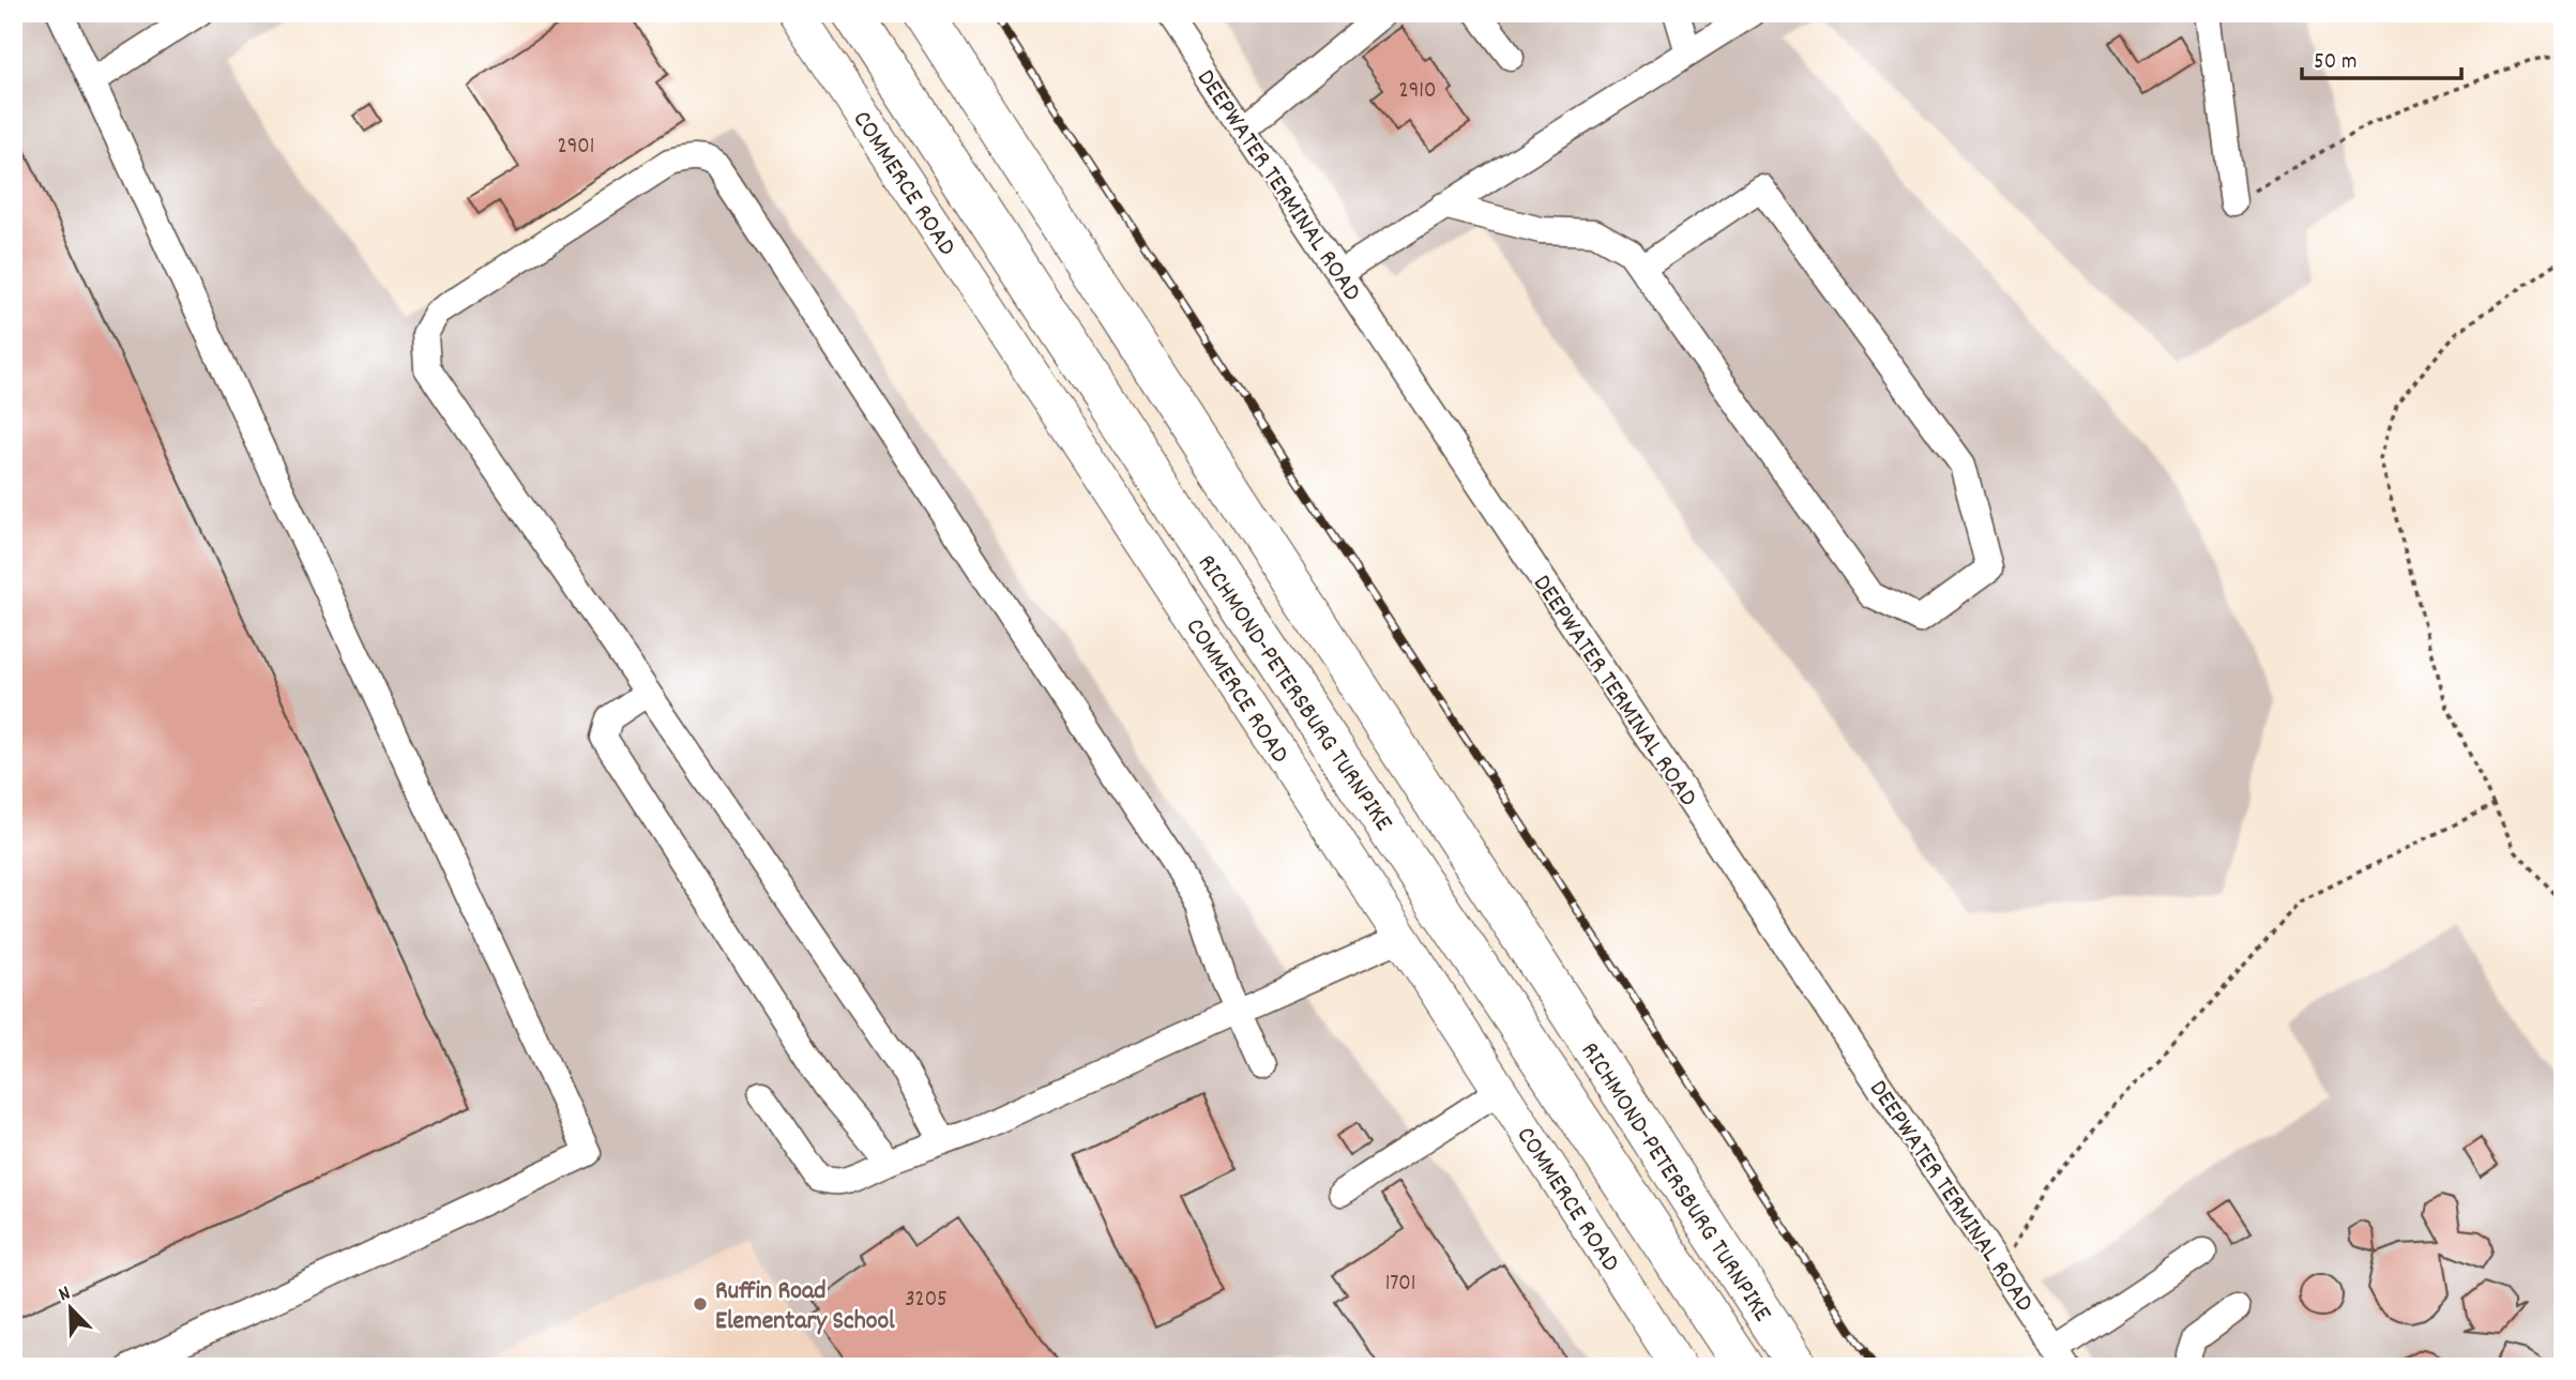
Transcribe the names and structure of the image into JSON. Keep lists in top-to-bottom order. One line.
{"streets":{"highway":["RICHMOND-PETERSBURG TURNPIKE"],"main road":["COMMERCE ROAD"],"street":["DEEPWATER TERMINAL ROAD"]},"places":["Ruffin Road Elementary School"],"house_numbers":["2910","2901","1701","3205"],"scale_bar":"50 m","north":"top left"}
